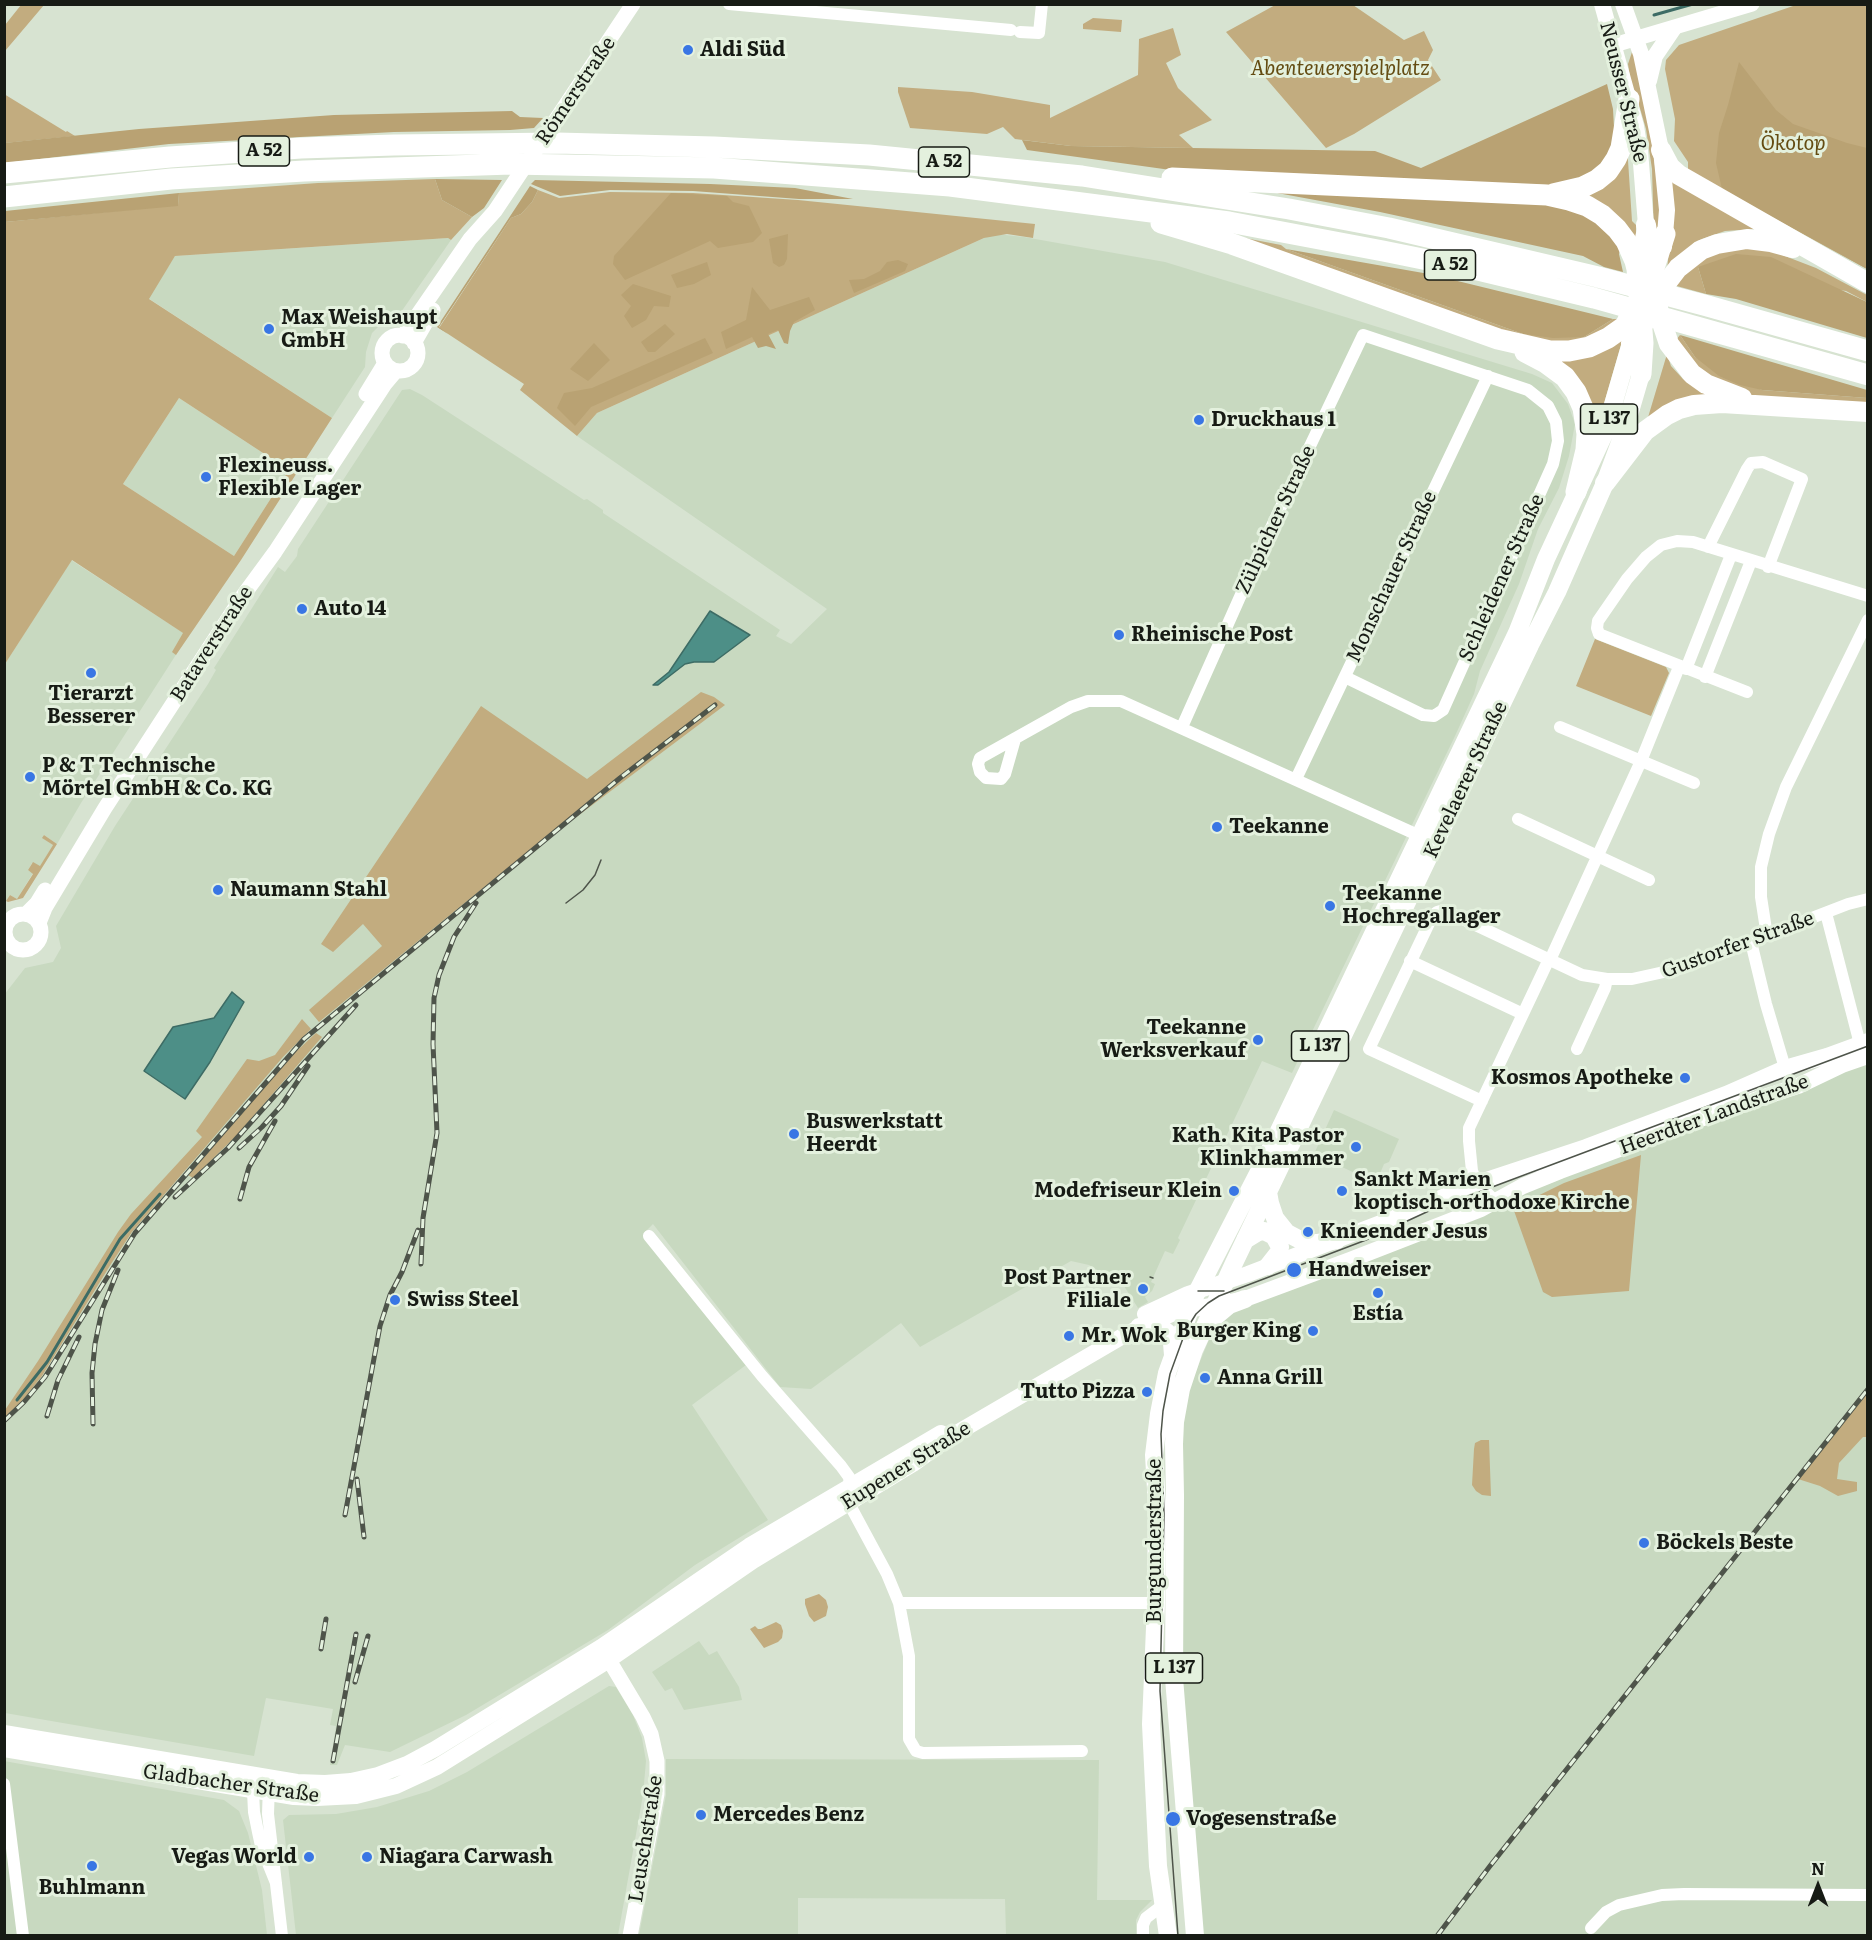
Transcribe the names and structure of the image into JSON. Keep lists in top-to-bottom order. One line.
{"streets":{"highway":["A 52"],"main road":["Neusser Straße","L 137","Kevelaerer Straße","Heerdter Landstraße","Eupener Straße","Burgunderstraße","Gladbacher Straße"],"street":["Römerstraße","Zülpicher Straße","Monschauer Straße","Schleidener Straße","Bataverstraße","Gustorfer Straße","Leuschstraße"]},"crossings":[["Römerstraße","A 52"],["Römerstraße","Bataverstraße"],["Neusser Straße","Kevelaerer Straße"],["A 52","Bataverstraße"],["L 137","Kevelaerer Straße"],["L 137","Burgunderstraße"],["Zülpicher Straße","Monschauer Straße"],["Zülpicher Straße","Schleidener Straße"],["Monschauer Straße","Schleidener Straße"],["Kevelaerer Straße","Heerdter Landstraße"],["Kevelaerer Straße","Eupener Straße"],["Kevelaerer Straße","Burgunderstraße"],["Gustorfer Straße","Heerdter Landstraße"],["Heerdter Landstraße","Eupener Straße"],["Heerdter Landstraße","Burgunderstraße"],["Eupener Straße","Burgunderstraße"],["Eupener Straße","Gladbacher Straße"],["Gladbacher Straße","Leuschstraße"]],"parks":["Abenteuerspielplatz","Ökotop"],"places":["Aldi Süd","Max Weishaupt GmbH","Druckhaus 1","Flexineuss. Flexible Lager","Auto 14","Rheinische Post","Tierarzt Besserer","P & T Technische Mörtel GmbH & Co. KG","Teekanne","Naumann Stahl","Teekanne Hochregallager","Teekanne Werksverkauf","Kosmos Apotheke","Buswerkstatt Heerdt","Kath. Kita Pastor Klinkhammer","Modefriseur Klein","Sankt Marien koptisch-orthodoxe Kirche","Knieender Jesus","Handweiser","Post Partner Filiale","Estía","Swiss Steel","Burger King","Mr. Wok","Anna Grill","Tutto Pizza","Böckels Beste","Mercedes Benz","Vogesenstraße","Vegas World","Niagara Carwash","Buhlmann"],"north":"top"}
